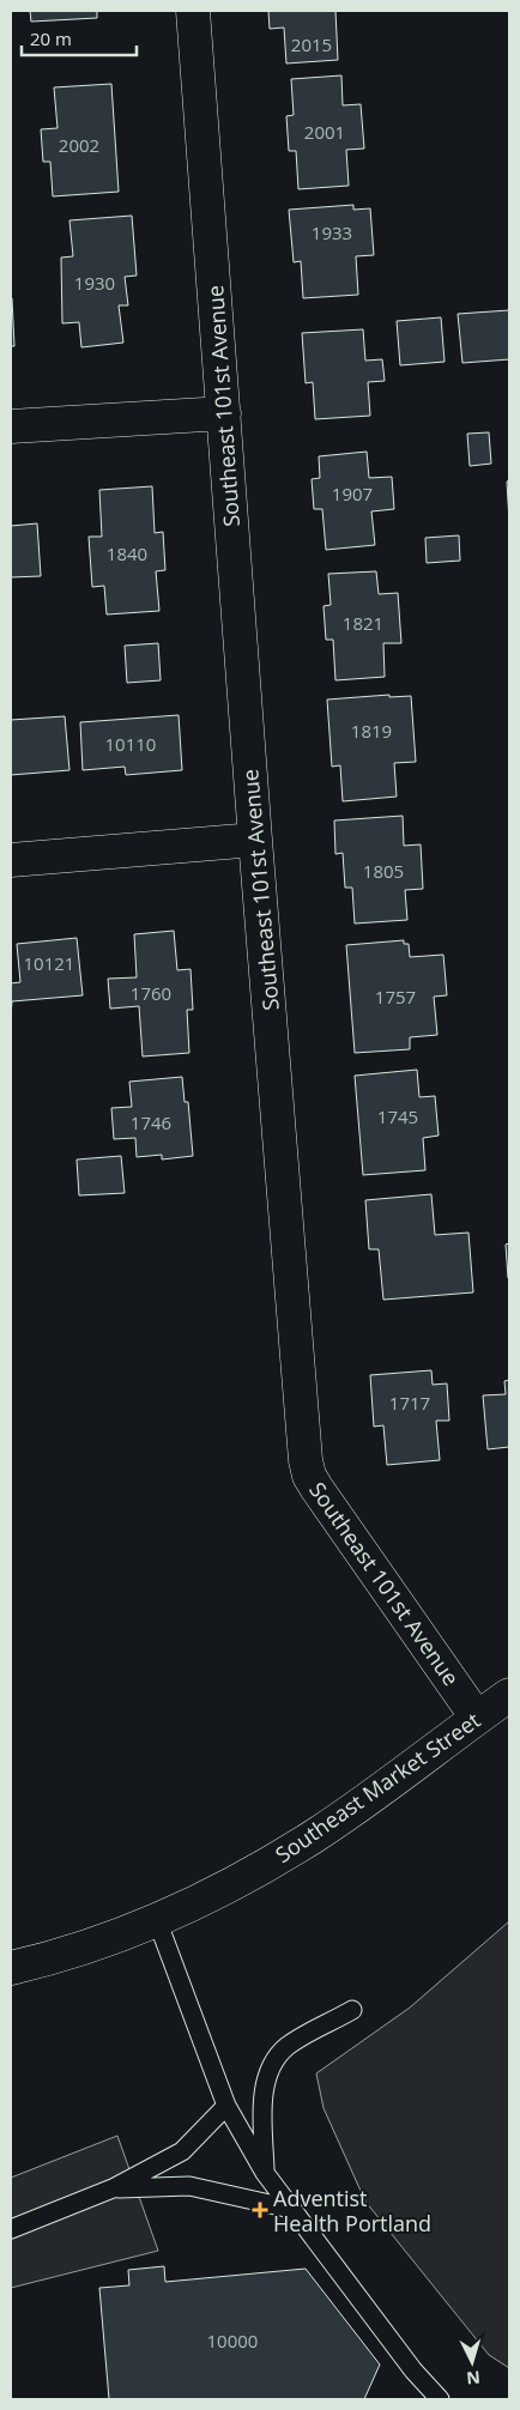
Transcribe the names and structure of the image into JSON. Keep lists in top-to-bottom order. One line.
{"streets":{"street":["Southeast 101st Avenue","Southeast Market Street"]},"crossings":[["Southeast 101st Avenue","Southeast Market Street"]],"places":{"health":["Adventist Health Portland"]},"house_numbers":["2015","2001","2002","1933","1930","1907","1840","1821","1819","10110","1805","10121","1760","1757","1745","1746","1717","10000"],"scale_bar":"20 m","north":"bottom"}
